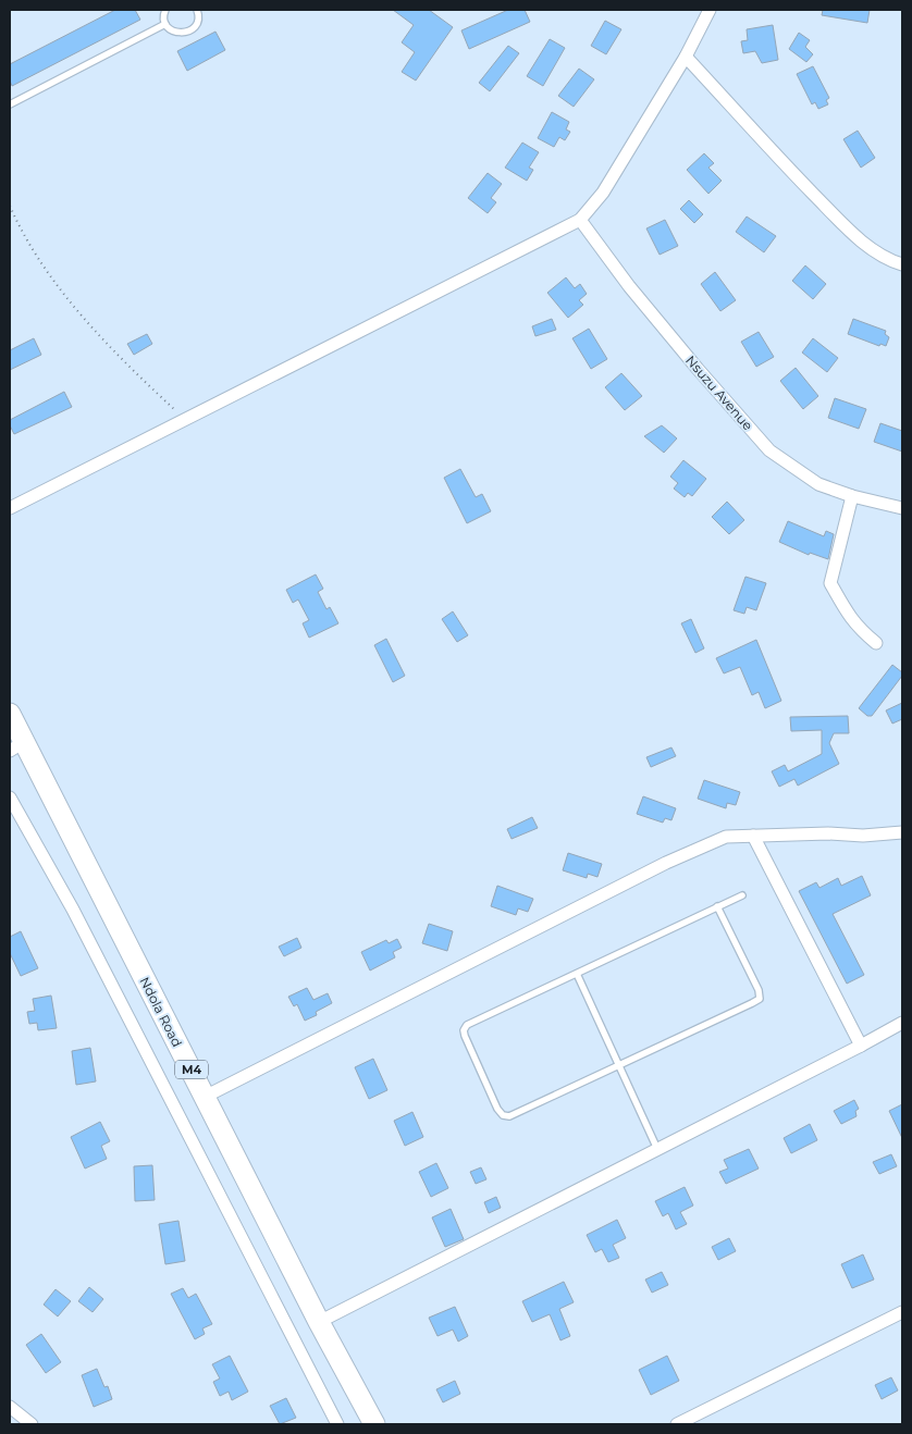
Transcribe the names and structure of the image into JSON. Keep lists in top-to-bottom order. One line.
{"streets":{"main road":["Ndola Road","M4"],"street":["Nsuzu Avenue"]}}
